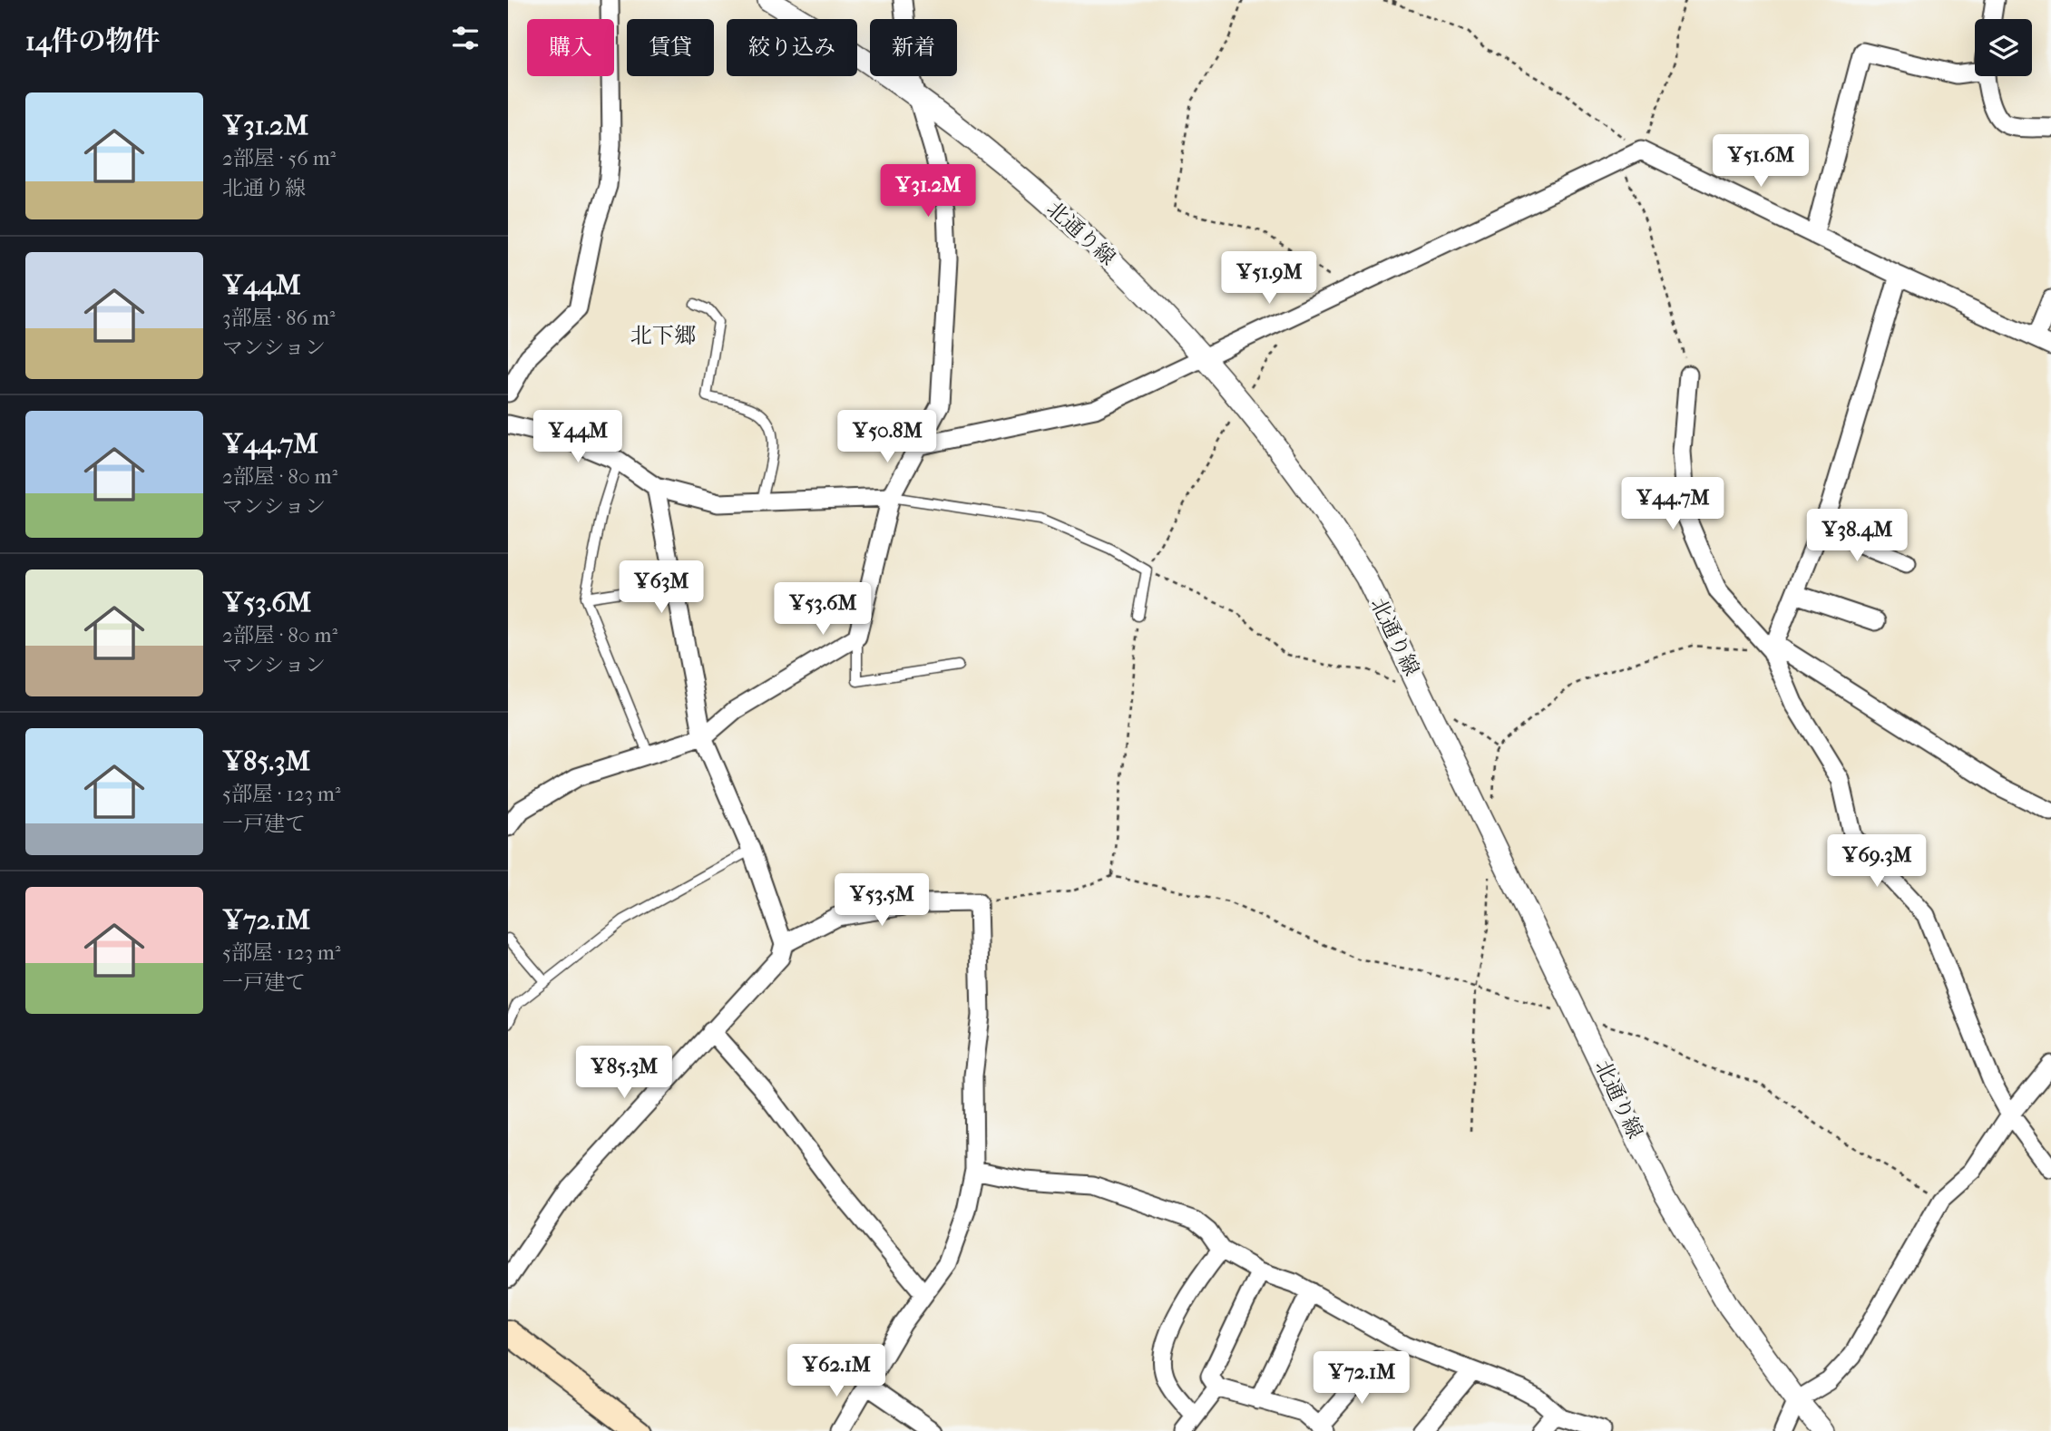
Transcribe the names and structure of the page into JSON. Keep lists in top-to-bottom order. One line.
{"streets":{"street":["北通り線"]},"districts":["北下郷"],"page":{"heading":"14件の物件","chip":["購入","賃貸","絞り込み","新着"],"list":[{"name":"¥31.2M","note":"2部屋 · 56 m² · 北通り線"},{"name":"¥44M","note":"3部屋 · 86 m² · マンション"},{"name":"¥44.7M","note":"2部屋 · 80 m² · マンション"},{"name":"¥53.6M","note":"2部屋 · 80 m² · マンション"},{"name":"¥85.3M","note":"5部屋 · 123 m² · 一戸建て"},{"name":"¥72.1M","note":"5部屋 · 123 m² · 一戸建て"}],"price":["¥51.6M","¥31.2M","¥51.9M","¥44M","¥50.8M","¥44.7M","¥38.4M","¥63M","¥53.6M","¥69.3M","¥53.5M","¥85.3M","¥62.1M","¥72.1M"]}}
